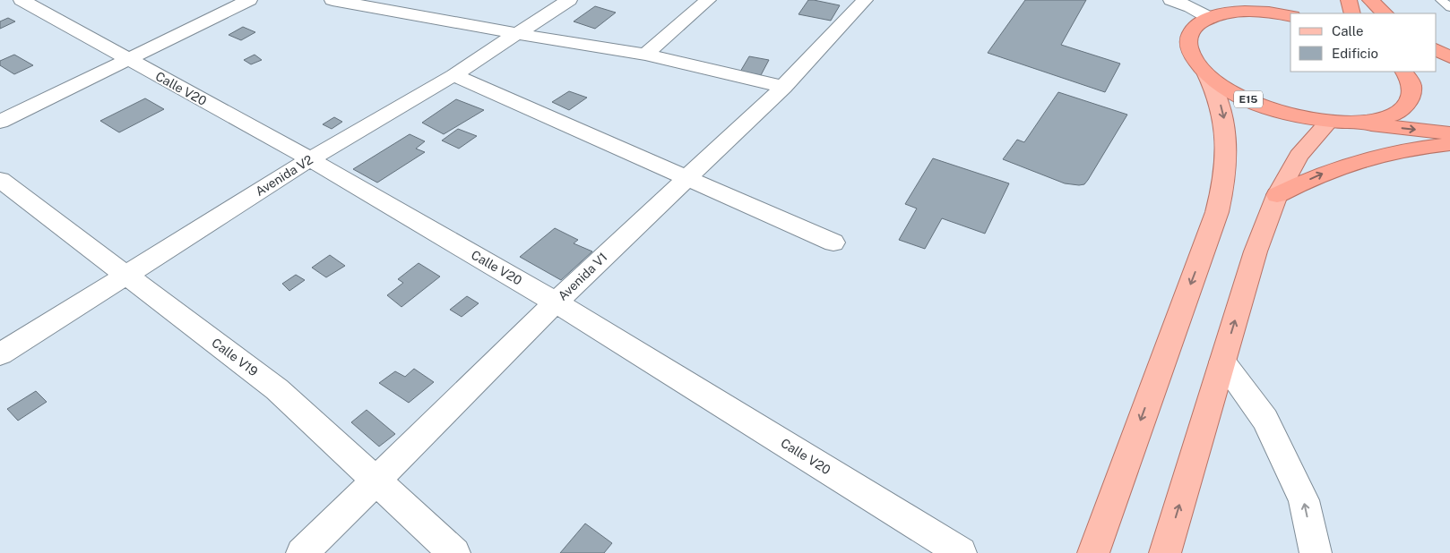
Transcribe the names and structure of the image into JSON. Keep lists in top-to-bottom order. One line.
{"streets":{"highway":["E15"],"street":["Calle V20","Avenida V2","Avenida V1","Calle V19"]},"crossings":[["Calle V20","Avenida V2"],["Calle V20","Avenida V1"],["Avenida V2","Calle V19"],["Avenida V1","Calle V19"]],"legend":["Calle","Edificio"]}
